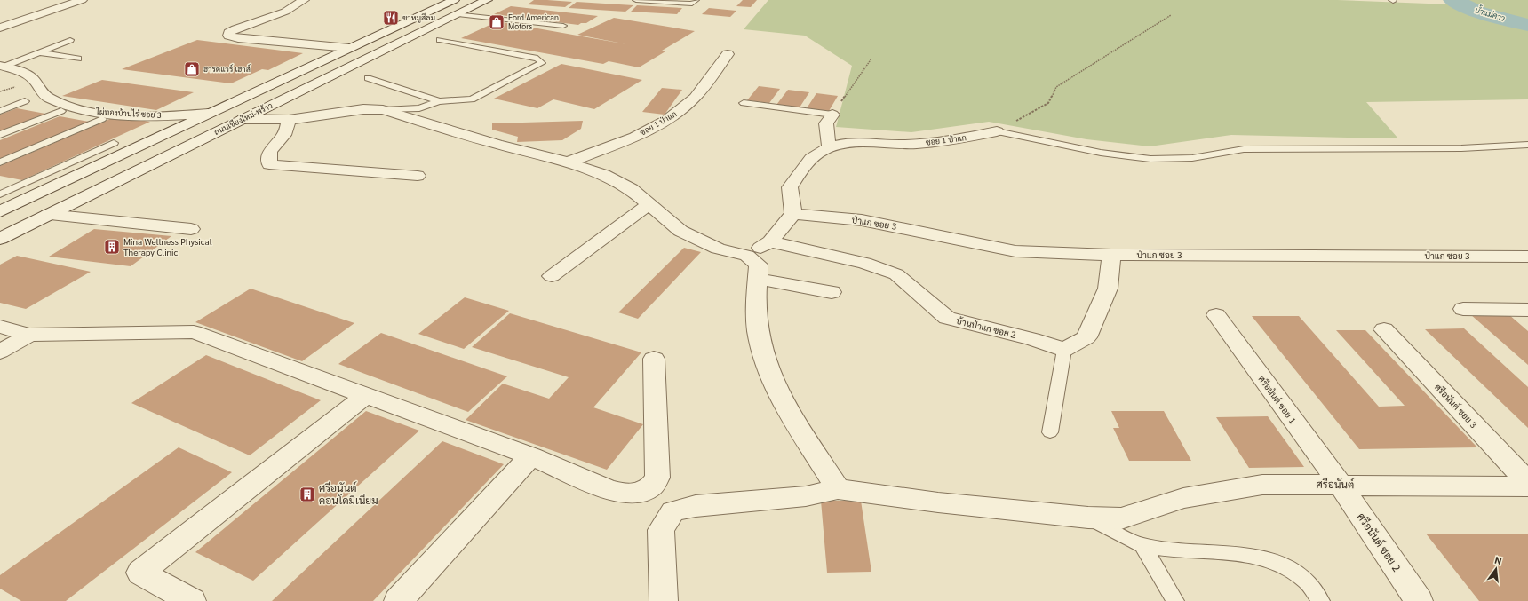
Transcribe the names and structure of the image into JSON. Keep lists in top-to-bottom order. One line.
{"streets":{"street":["ไผ่ทองบ้านไร่ ซอย 3","ถนนเชียงใหม่-พร้าว","ซอย 1 ป่าแก","ป่าแก ซอย 3","บ้านป่าแก ซอย 2","ศรีอนันต์ ซอย 1","ศรีอนันต์ ซอย 3","ศรีอนันต์","ศรีอนันต์ ซอย 2"]},"crossings":[["ศรีอนันต์ ซอย 1","ศรีอนันต์"],["ศรีอนันต์ ซอย 1","ศรีอนันต์ ซอย 2"],["ศรีอนันต์","ศรีอนันต์ ซอย 2"]],"water":["น้ำแม่คาว"],"places":{"restaurant":["ขาหมูสีลม"],"shop":["Ford American Motors","ฮารดแวร์ เฮาส์"],"building":["Mina Wellness Physical Therapy Clinic","ศรีอนันต์ คอนโดมิเนียม"]},"north":"top"}
